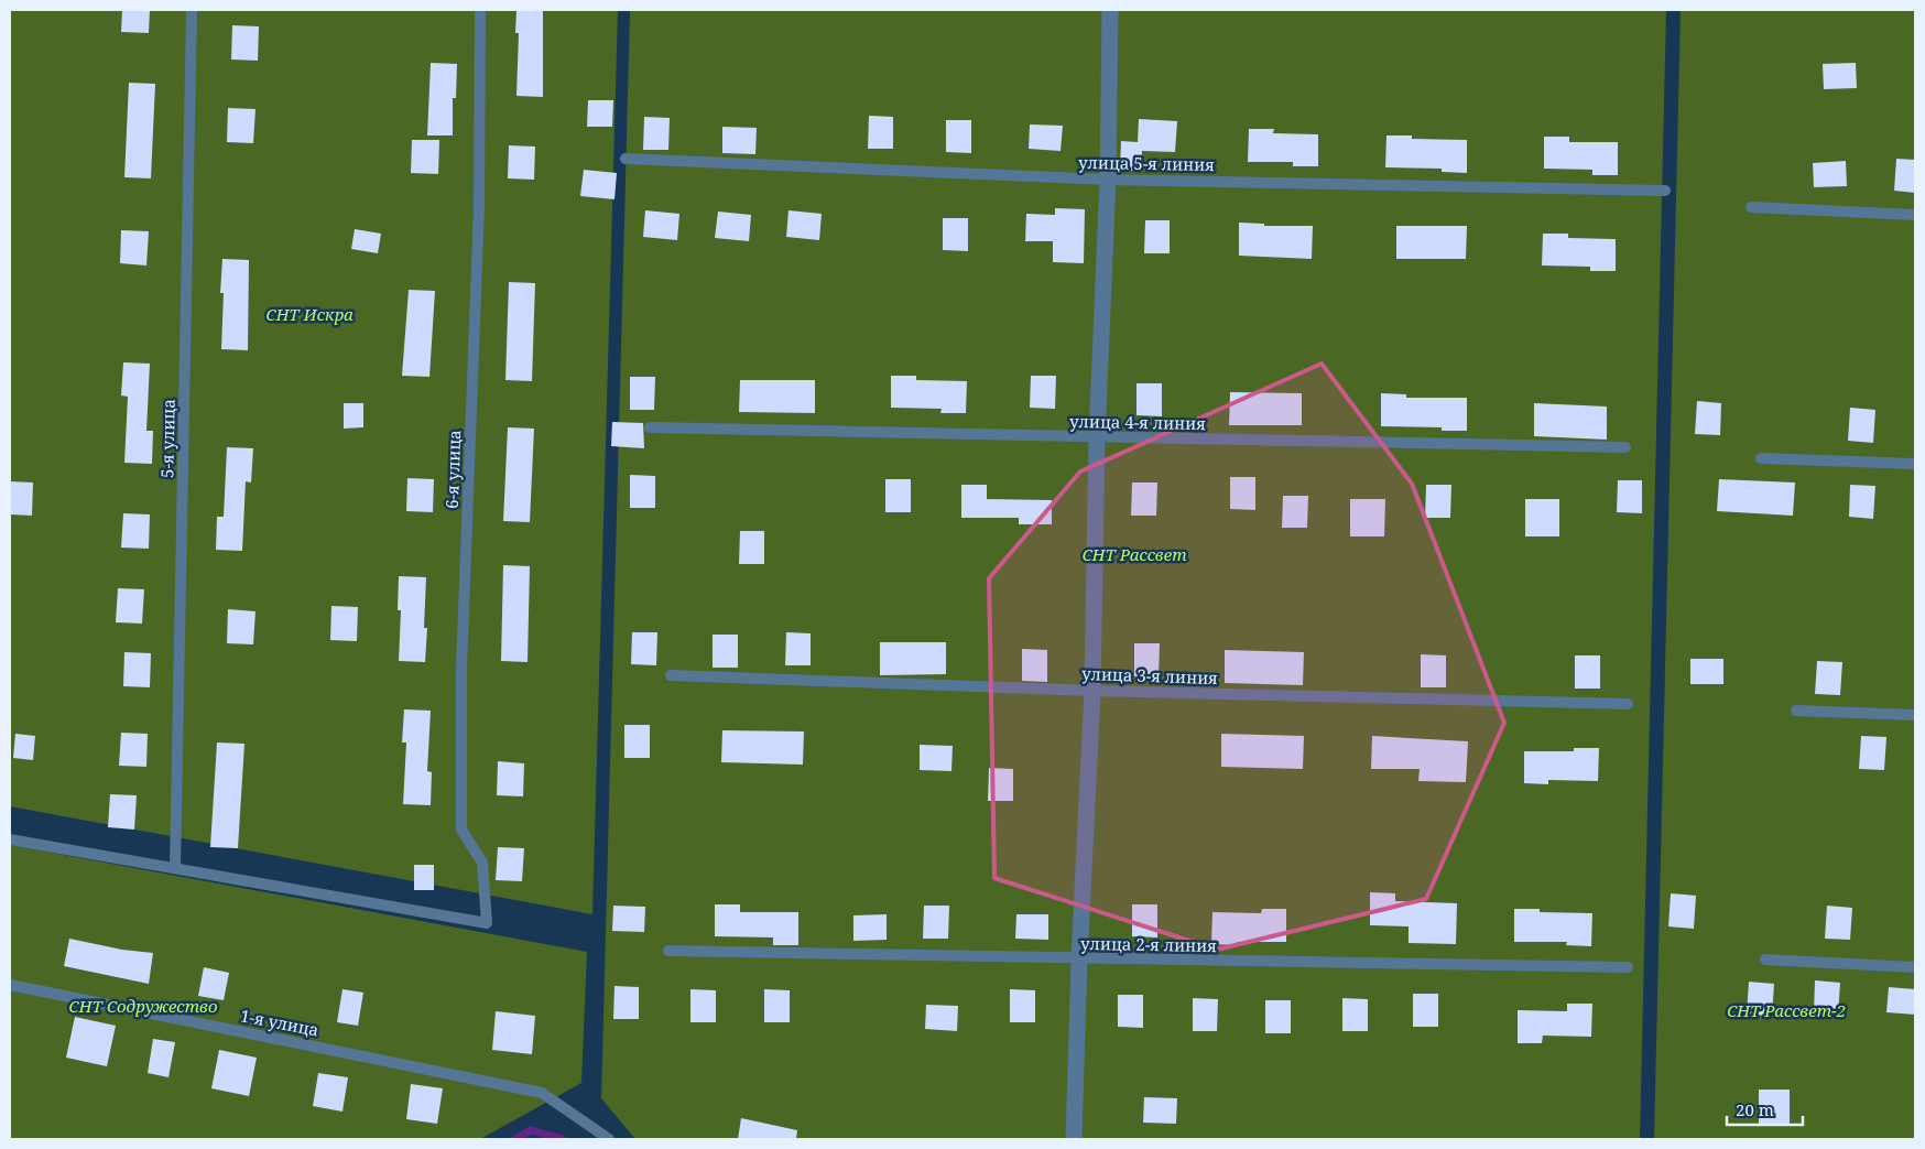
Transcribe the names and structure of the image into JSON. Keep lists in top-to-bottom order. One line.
{"streets":{"lane":["улица 5-я линия","улица 4-я линия","5-я улица","6-я улица","улица 3-я линия","улица 2-я линия","1-я улица"]},"crossings":[["5-я улица","6-я улица"]],"parks":["СНТ Искра","СНТ Рассвет","СНТ Содружество","СНТ Рассвет-2"],"scale_bar":"20 m"}
